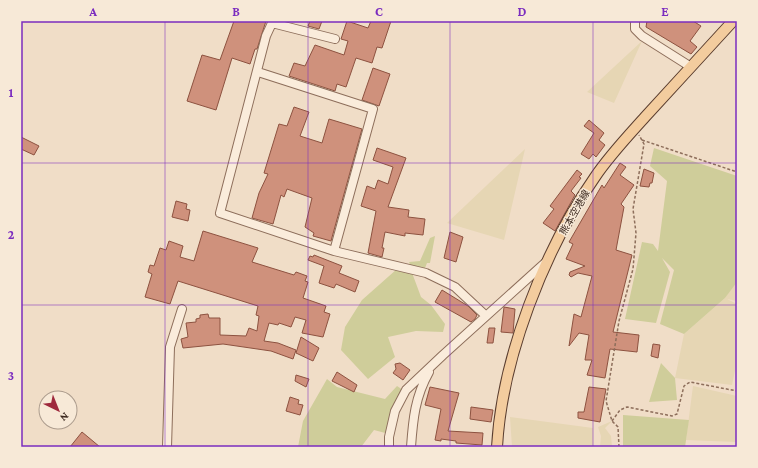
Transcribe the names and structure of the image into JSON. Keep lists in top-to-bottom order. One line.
{"streets":{"main road":["熊本空港線"]},"north":"bottom right","grid":{"columns":["A","B","C","D","E"],"rows":["1","2","3"]}}
